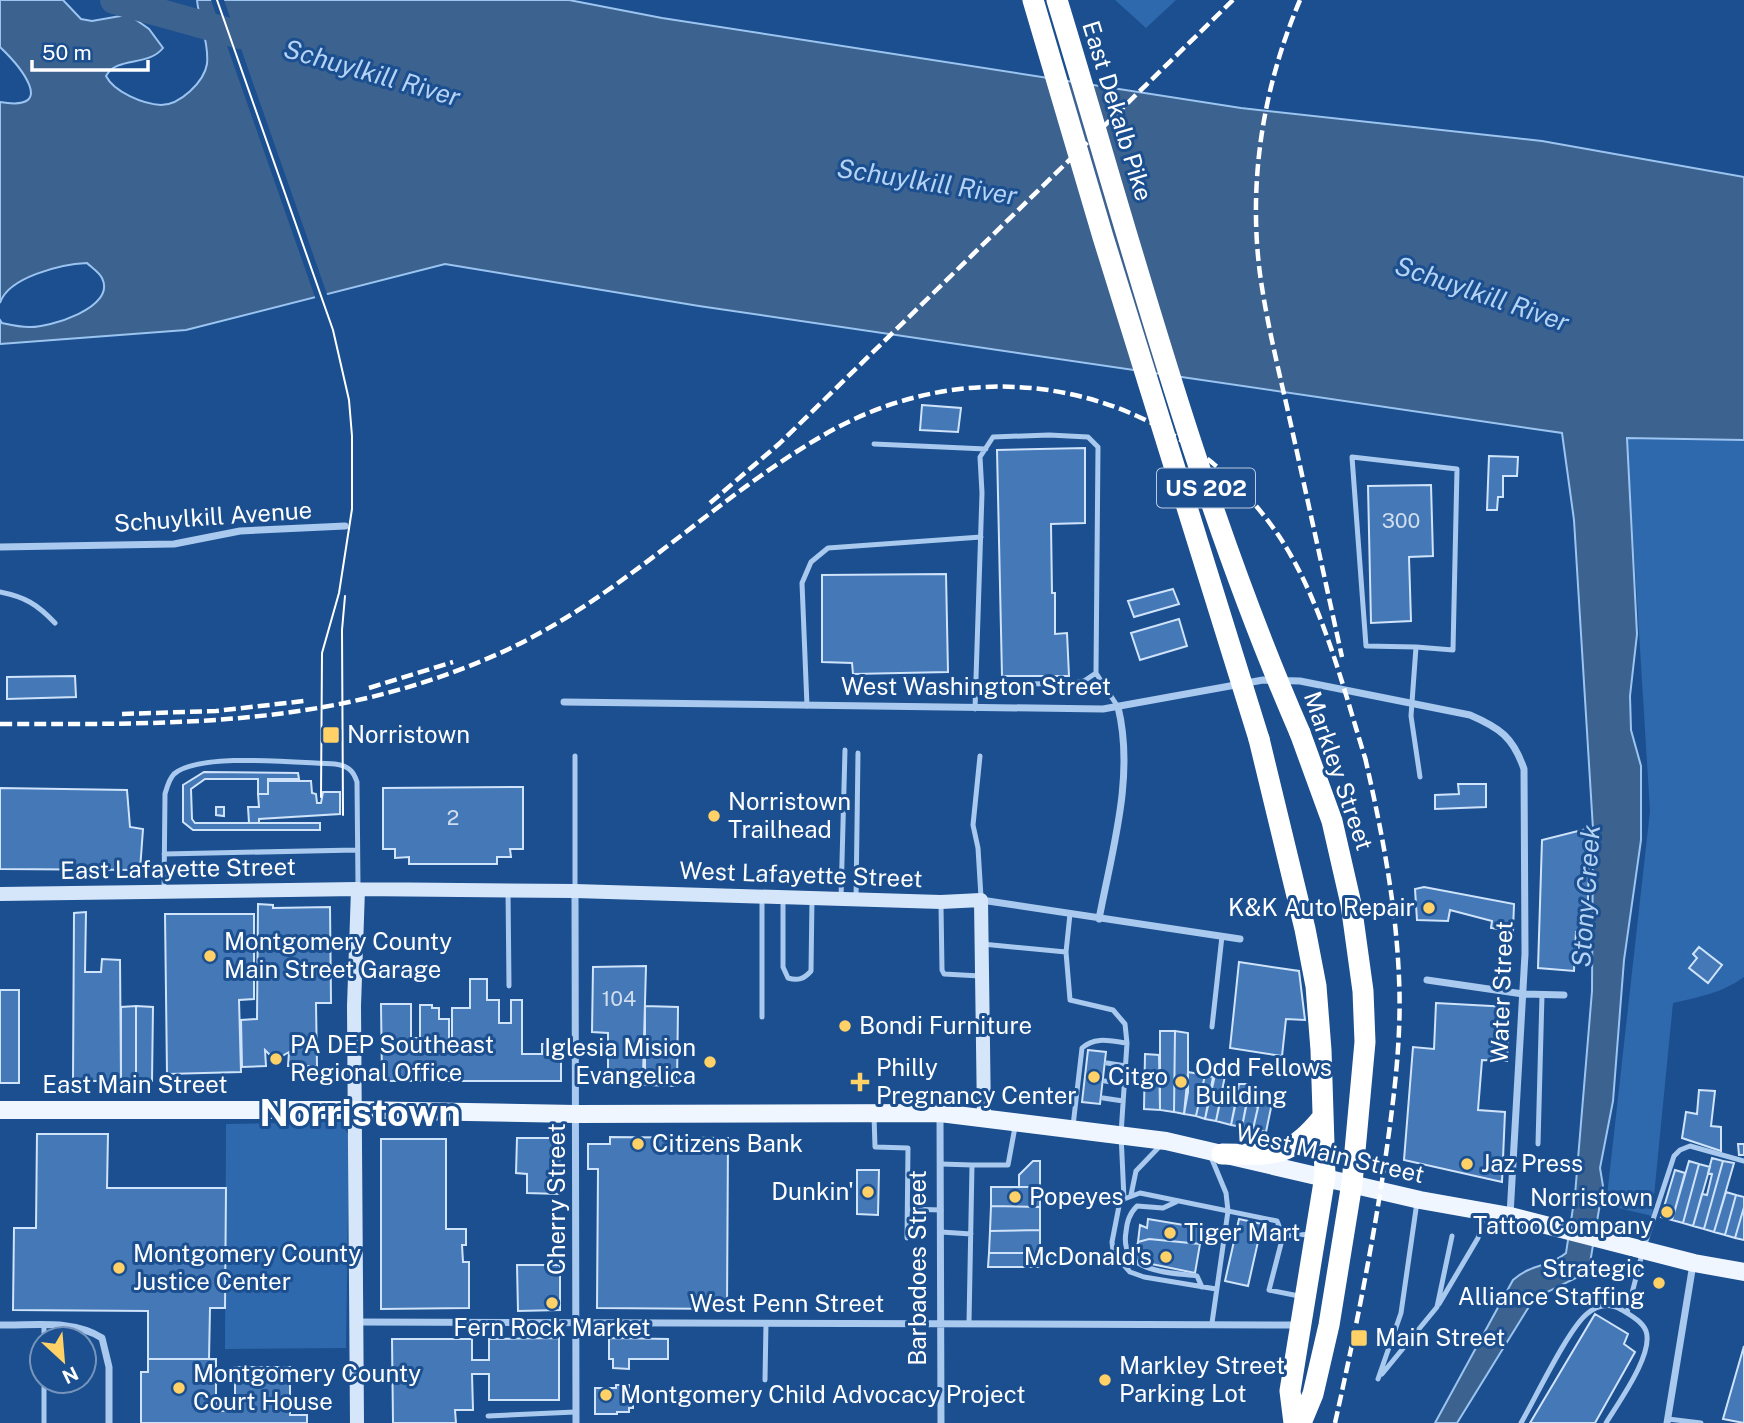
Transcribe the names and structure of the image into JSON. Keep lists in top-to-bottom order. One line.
{"streets":{"highway":["East Dekalb Pike","US 202","Markley Street"],"main road":["East Main Street","West Main Street"],"street":["Schuylkill Avenue","West Washington Street","East Lafayette Street","West Lafayette Street","Water Street","Cherry Street","Barbadoes Street","West Penn Street"]},"crossings":[["East Dekalb Pike","Markley Street"],["West Washington Street","Water Street"],["Markley Street","West Main Street"],["East Lafayette Street","West Lafayette Street"],["West Lafayette Street","Cherry Street"],["Water Street","West Main Street"],["East Main Street","West Main Street"],["West Main Street","Cherry Street"],["West Main Street","Barbadoes Street"],["Cherry Street","West Penn Street"],["Barbadoes Street","West Penn Street"]],"districts":["Norristown"],"water":["Schuylkill River","Stony Creek"],"places":{"transit":["Norristown","Main Street"],"other":["Norristown Trailhead","K&K Auto Repair","Montgomery County Main Street Garage","Bondi Furniture","PA DEP Southeast Regional Office","Iglesia Mision Evangelica","Citgo","Odd Fellows Building","Citizens Bank","Jaz Press","Dunkin'","Popeyes","Norristown Tattoo Company","Tiger Mart","McDonald's","Montgomery County Justice Center","Strategic Alliance Staffing","Fern Rock Market","Markley Street Parking Lot","Montgomery County Court House","Montgomery Child Advocacy Project"],"health":["Philly Pregnancy Center"]},"house_numbers":["300","2","104"],"scale_bar":"50 m","north":"bottom right"}
